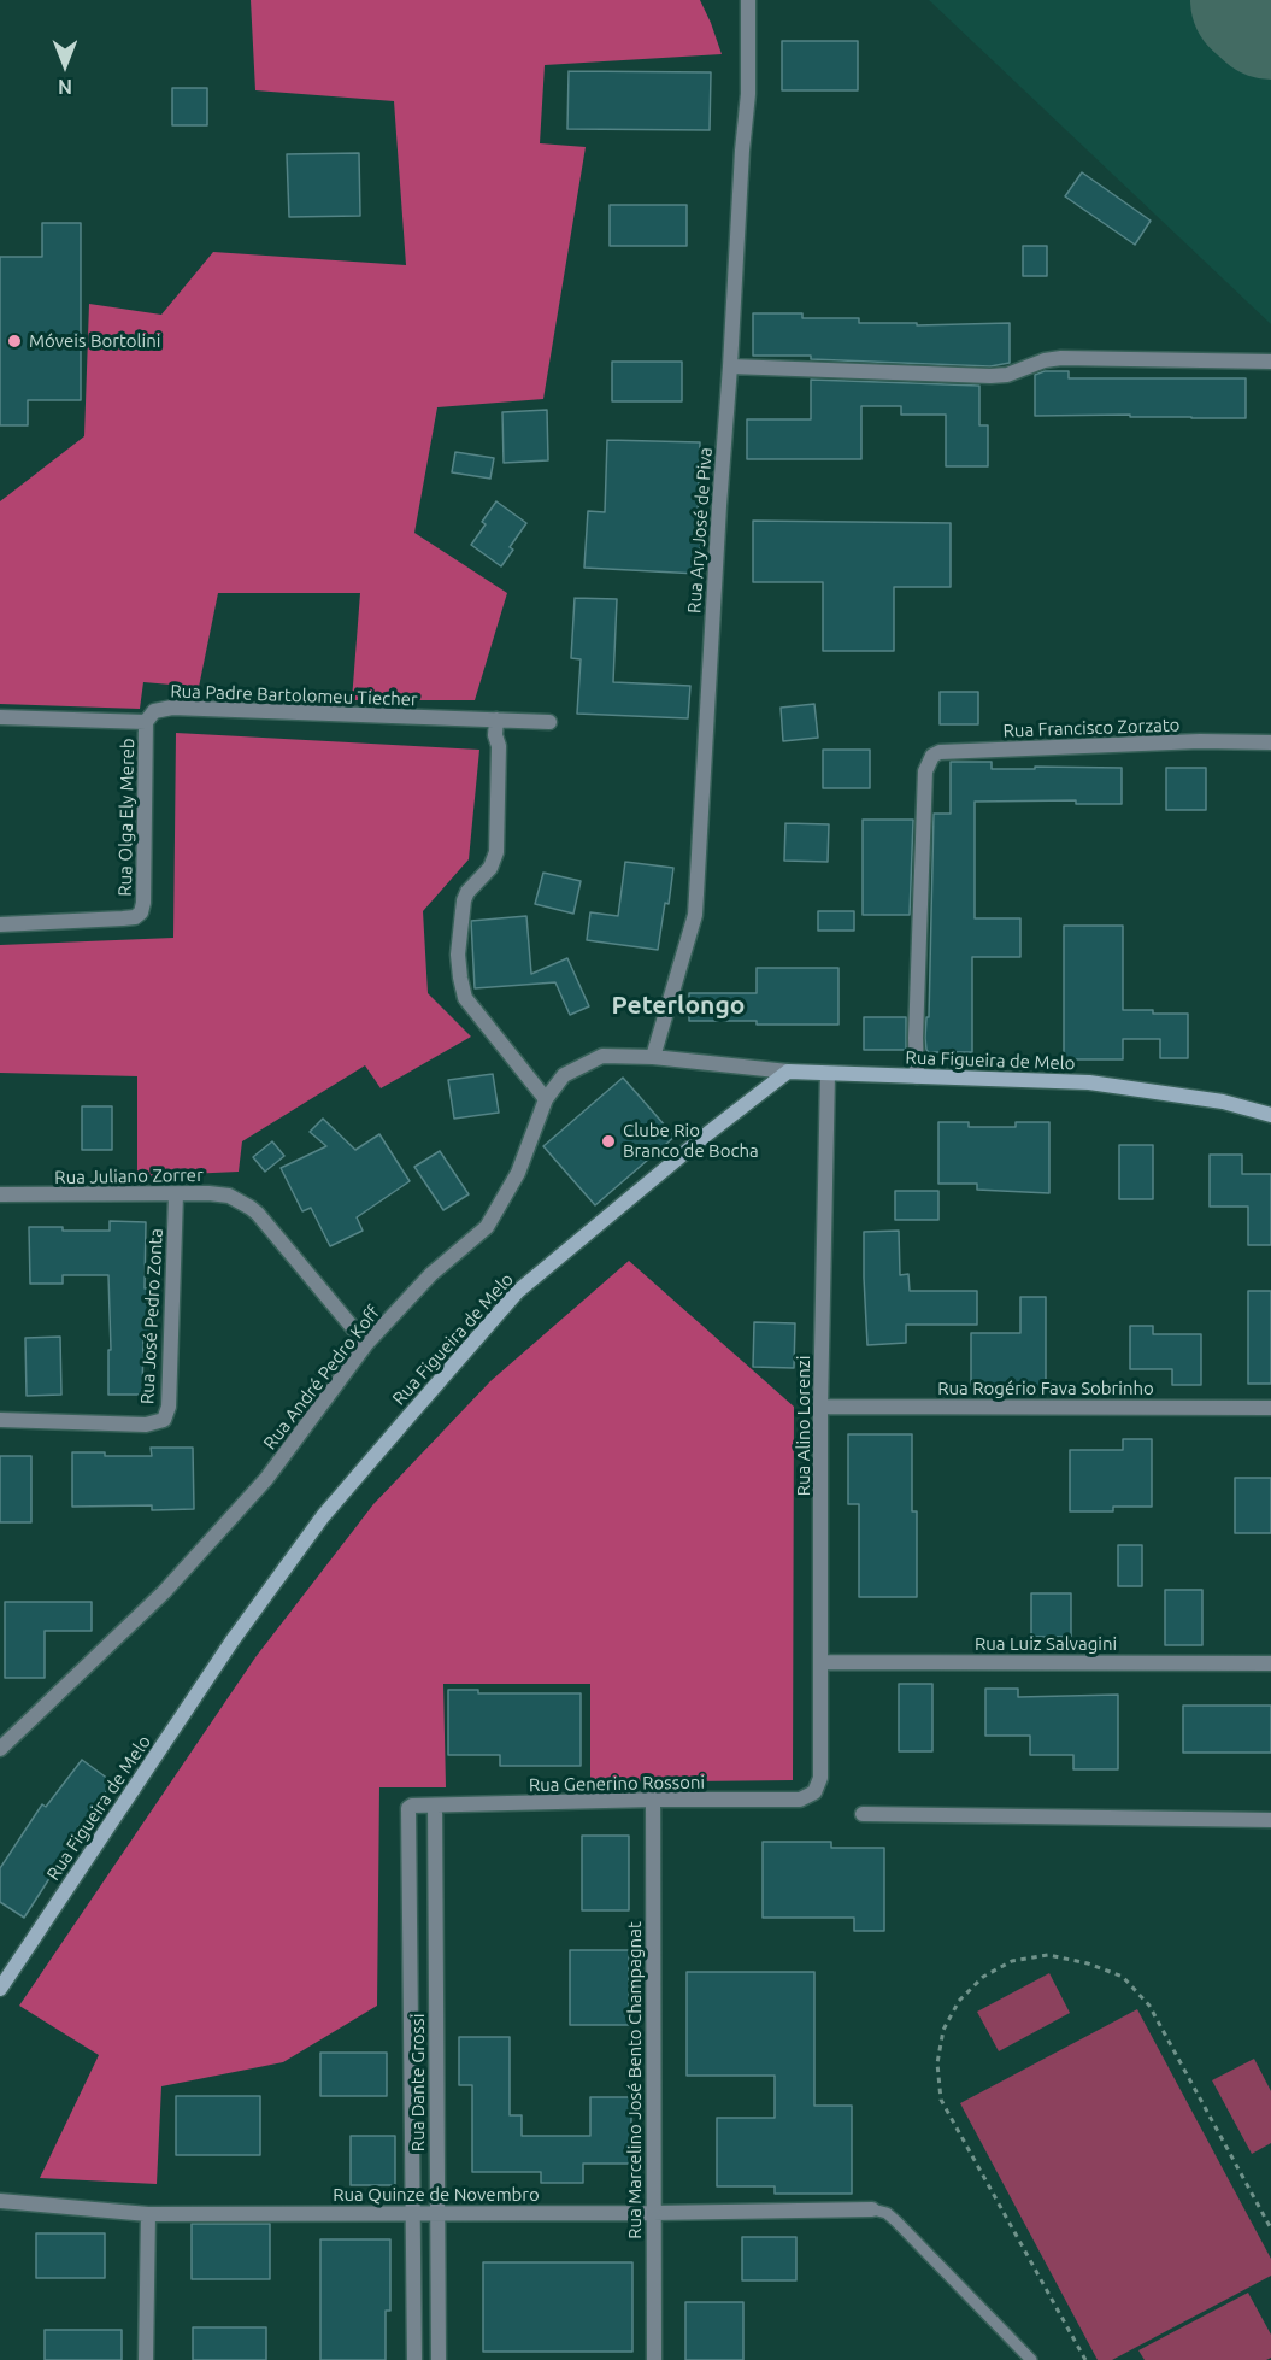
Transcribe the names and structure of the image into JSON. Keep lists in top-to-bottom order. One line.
{"streets":{"main road":["Rua Figueira de Melo"],"street":["Rua Ary José de Piva","Rua Padre Bartolomeu Tiecher","Rua Francisco Zorzato","Rua Olga Ely Mereb","Rua Juliano Zorrer","Rua José Pedro Zonta","Rua André Pedro Koff","Rua Rogério Fava Sobrinho","Rua Alino Lorenzi","Rua Luiz Salvagini","Rua Generino Rossoni","Rua Marcelino José Bento Champagnat","Rua Dante Grossi","Rua Quinze de Novembro"]},"crossings":[["Rua Ary José de Piva","Rua André Pedro Koff"],["Rua Padre Bartolomeu Tiecher","Rua Olga Ely Mereb"],["Rua Francisco Zorzato","Rua Figueira de Melo"],["Rua Figueira de Melo","Rua André Pedro Koff"],["Rua Figueira de Melo","Rua Alino Lorenzi"],["Rua Juliano Zorrer","Rua José Pedro Zonta"],["Rua Juliano Zorrer","Rua André Pedro Koff"],["Rua Rogério Fava Sobrinho","Rua Alino Lorenzi"],["Rua Alino Lorenzi","Rua Luiz Salvagini"],["Rua Alino Lorenzi","Rua Generino Rossoni"],["Rua Generino Rossoni","Rua Marcelino José Bento Champagnat"],["Rua Generino Rossoni","Rua Dante Grossi"],["Rua Marcelino José Bento Champagnat","Rua Quinze de Novembro"],["Rua Dante Grossi","Rua Quinze de Novembro"]],"districts":["Peterlongo"],"places":["Móveis Bortolini","Clube Rio Branco de Bocha"],"north":"bottom"}
